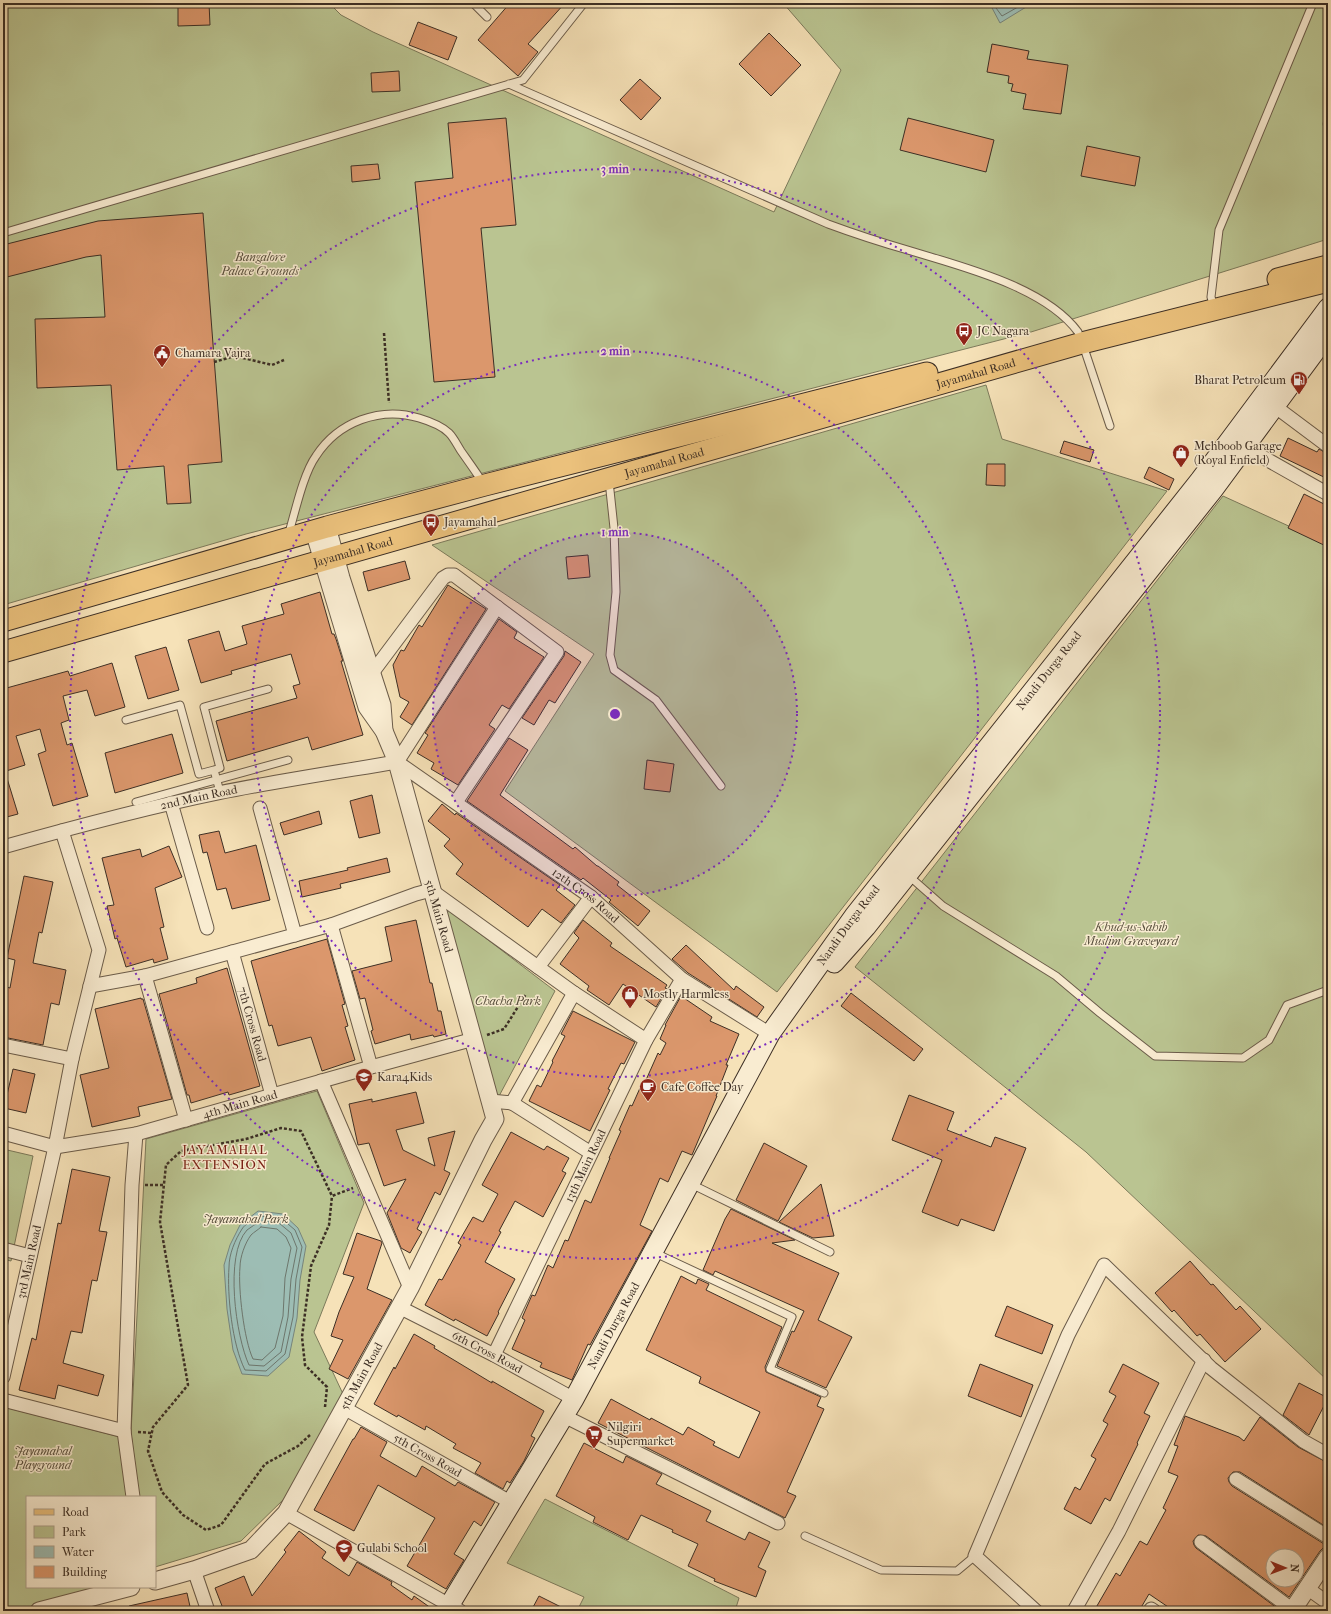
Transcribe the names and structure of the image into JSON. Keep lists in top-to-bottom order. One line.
{"streets":{"main road":["Jayamahal Road","Nandi Durga Road"],"street":["2nd Main Road","12th Cross Road","5th Main Road","7th Cross Road","4th Main Road","13th Main Road","3rd Main Road","6th Cross Road","5th Cross Road"]},"crossings":[["Jayamahal Road","5th Main Road"],["Nandi Durga Road","12th Cross Road"],["Nandi Durga Road","6th Cross Road"],["Nandi Durga Road","5th Cross Road"],["2nd Main Road","12th Cross Road"],["2nd Main Road","5th Main Road"],["2nd Main Road","3rd Main Road"],["12th Cross Road","5th Main Road"],["12th Cross Road","13th Main Road"],["5th Main Road","4th Main Road"],["5th Main Road","6th Cross Road"],["5th Main Road","5th Cross Road"],["7th Cross Road","4th Main Road"],["4th Main Road","3rd Main Road"],["13th Main Road","6th Cross Road"]],"districts":["JAYAMAHAL EXTENSION"],"parks":["Bangalore Palace Grounds","Khud-us-Sahib Muslim Graveyard","Chacha Park","Jayamahal Park","Jayamahal Playground"],"places":{"bus stop":["JC Nagara","Jayamahal"],"public building":["Chamara Vajra"],"fuel station":["Bharat Petroleum"],"shop":["Mehboob Garage (Royal Enfield)","Mostly Harmless"],"school or university":["Kara4Kids","Gulabi School"],"cafe":["Cafe Coffee Day"],"supermarket":["Nilgiri Supermarket"]},"legend":["Road","Park","Water","Building"],"north":"right","rings":["3 min","2 min","1 min"]}
